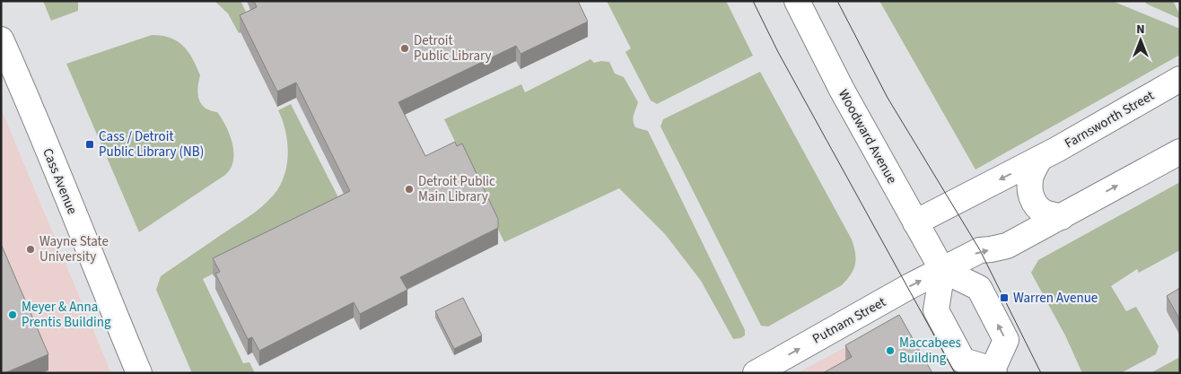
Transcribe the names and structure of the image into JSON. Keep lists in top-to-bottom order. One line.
{"streets":{"street":["Farnsworth Street","Woodward Avenue","Cass Avenue","Putnam Street"]},"crossings":[["Farnsworth Street","Woodward Avenue"],["Woodward Avenue","Putnam Street"]],"one_way":["Putnam Street"],"places":{"other":["Detroit Public Library","Detroit Public Main Library","Wayne State University","Meyer & Anna Prentis Building","Maccabees Building"],"transit":["Cass / Detroit Public Library (NB)","Warren Avenue"]},"north":"top"}
